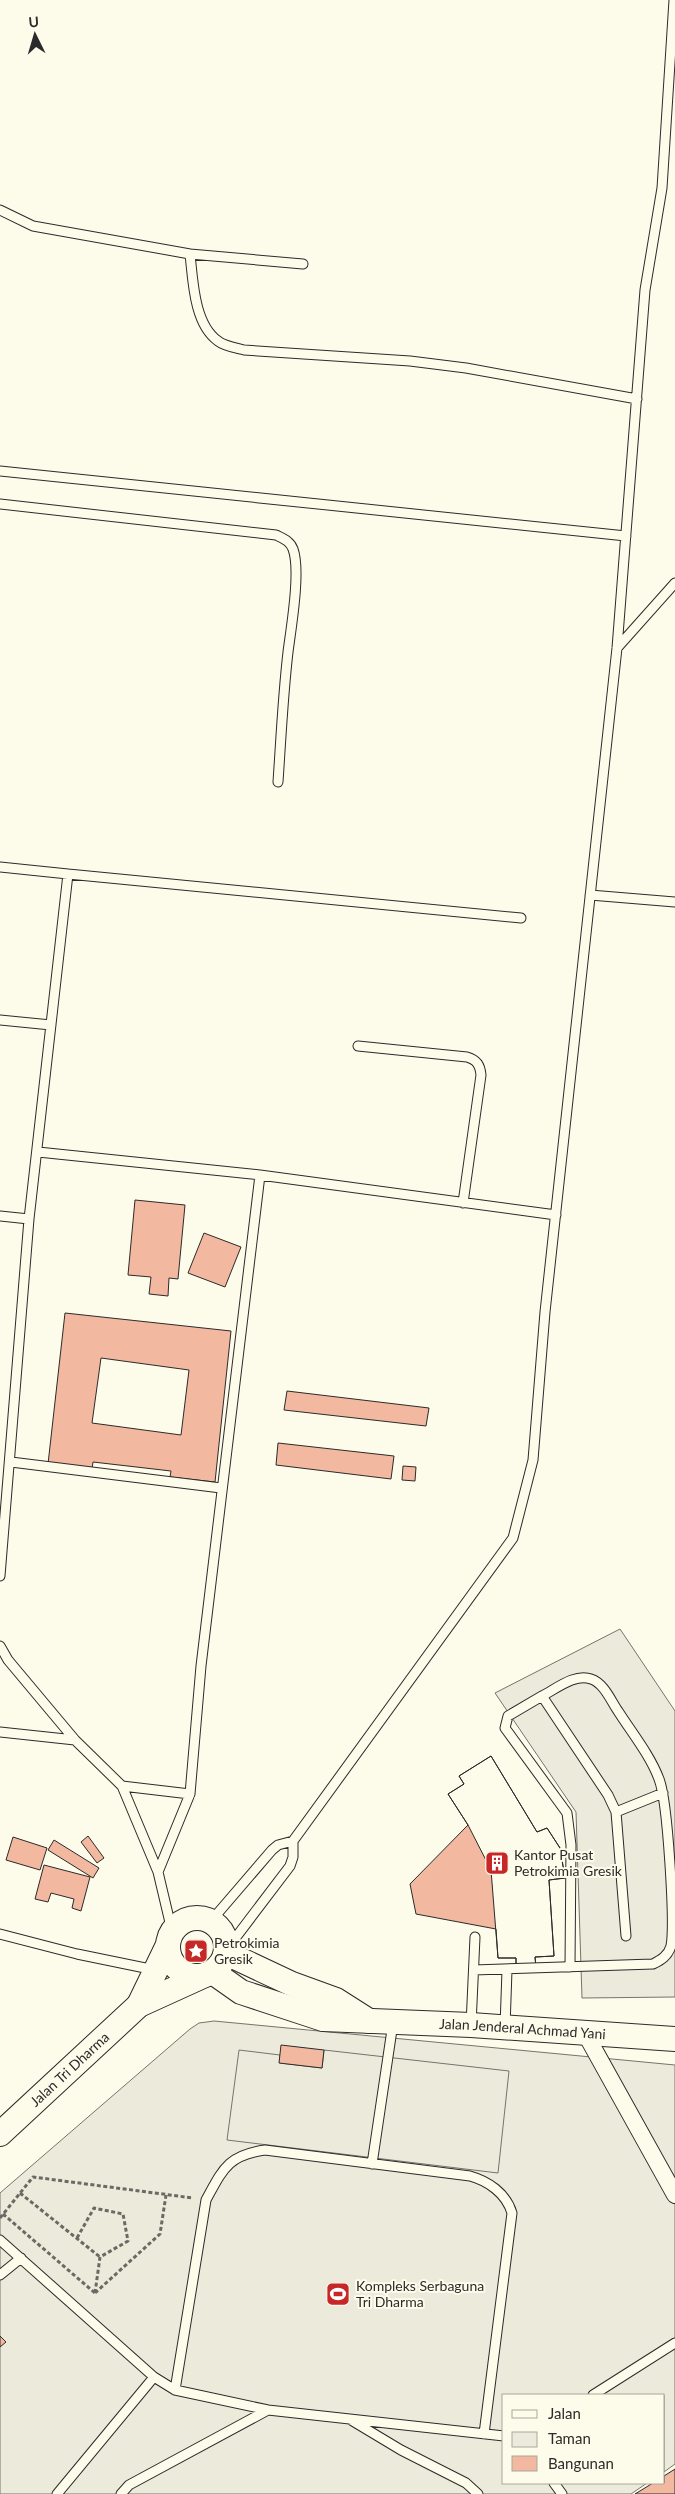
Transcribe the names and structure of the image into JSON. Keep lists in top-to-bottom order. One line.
{"streets":{"main road":["Jalan Jenderal Achmad Yani","Jalan Tri Dharma"]},"crossings":[["Jalan Jenderal Achmad Yani","Jalan Tri Dharma"]],"places":{"building":["Kantor Pusat Petrokimia Gresik"],"place":["Petrokimia Gresik"],"sports":["Kompleks Serbaguna Tri Dharma"]},"legend":["Jalan","Taman","Bangunan"],"north":"top"}
